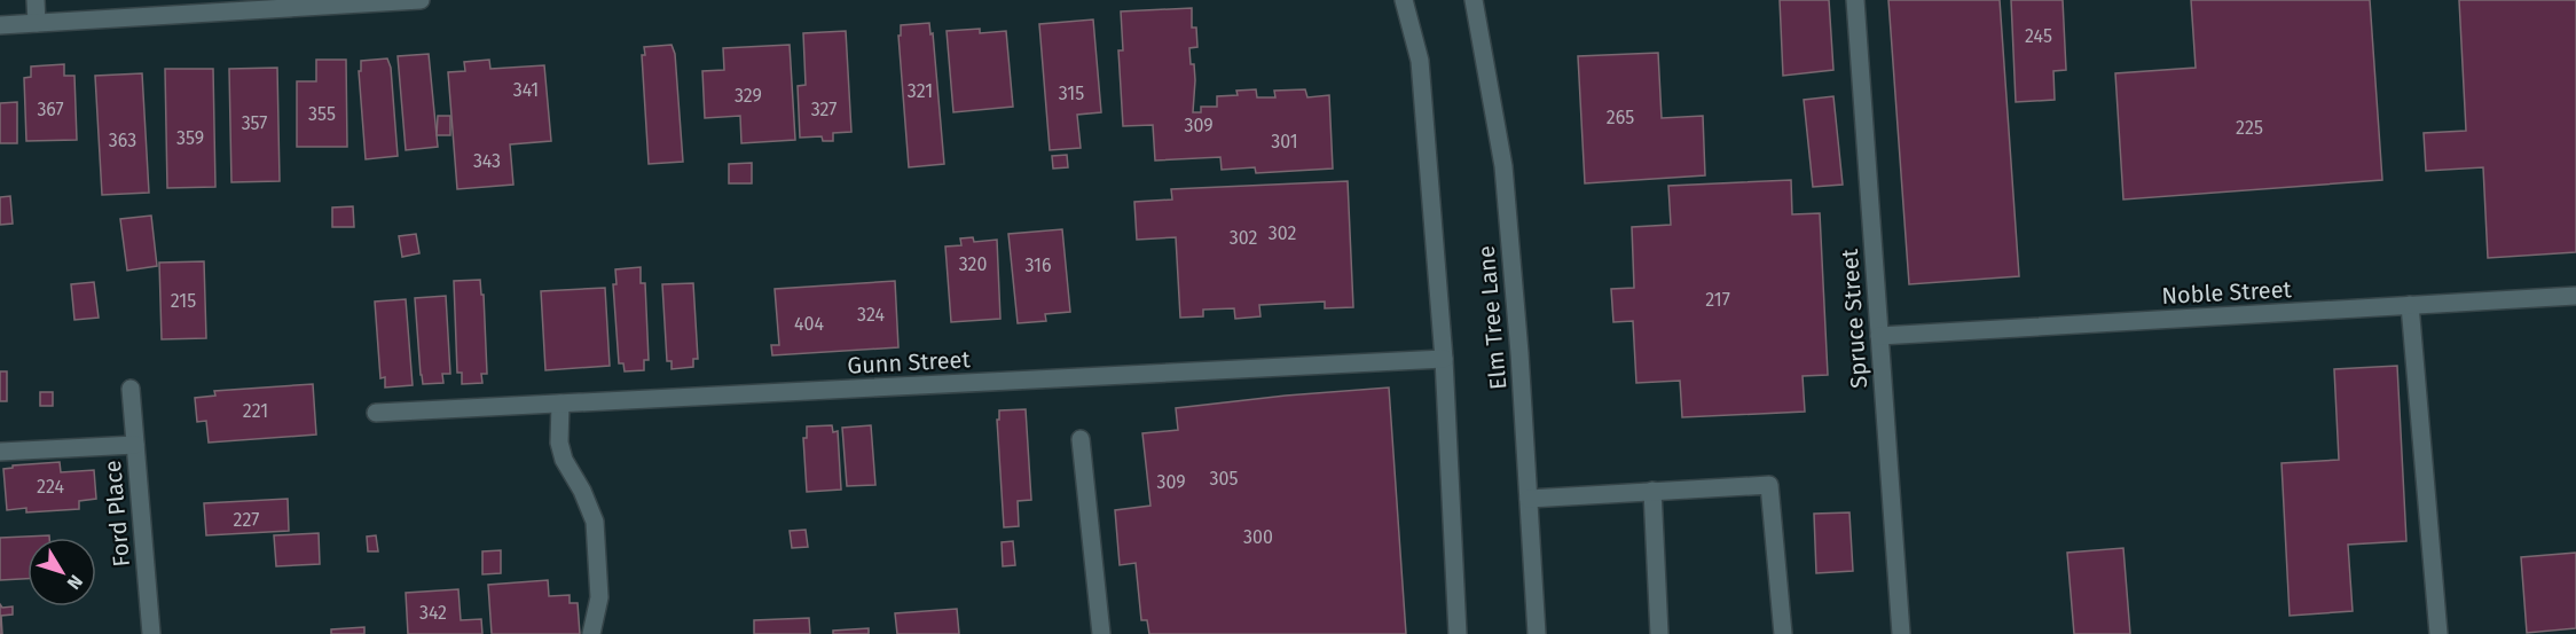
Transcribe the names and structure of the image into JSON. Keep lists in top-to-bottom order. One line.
{"streets":{"street":["Noble Street","Elm Tree Lane","Spruce Street","Gunn Street","Ford Place"]},"crossings":[["Noble Street","Spruce Street"]],"house_numbers":["245","341","321","315","329","367","327","355","265","357","309","225","359","363","301","343","302","302","320","316","217","215","324","404","221","305","309","224","227","300","342"],"north":"bottom right"}
